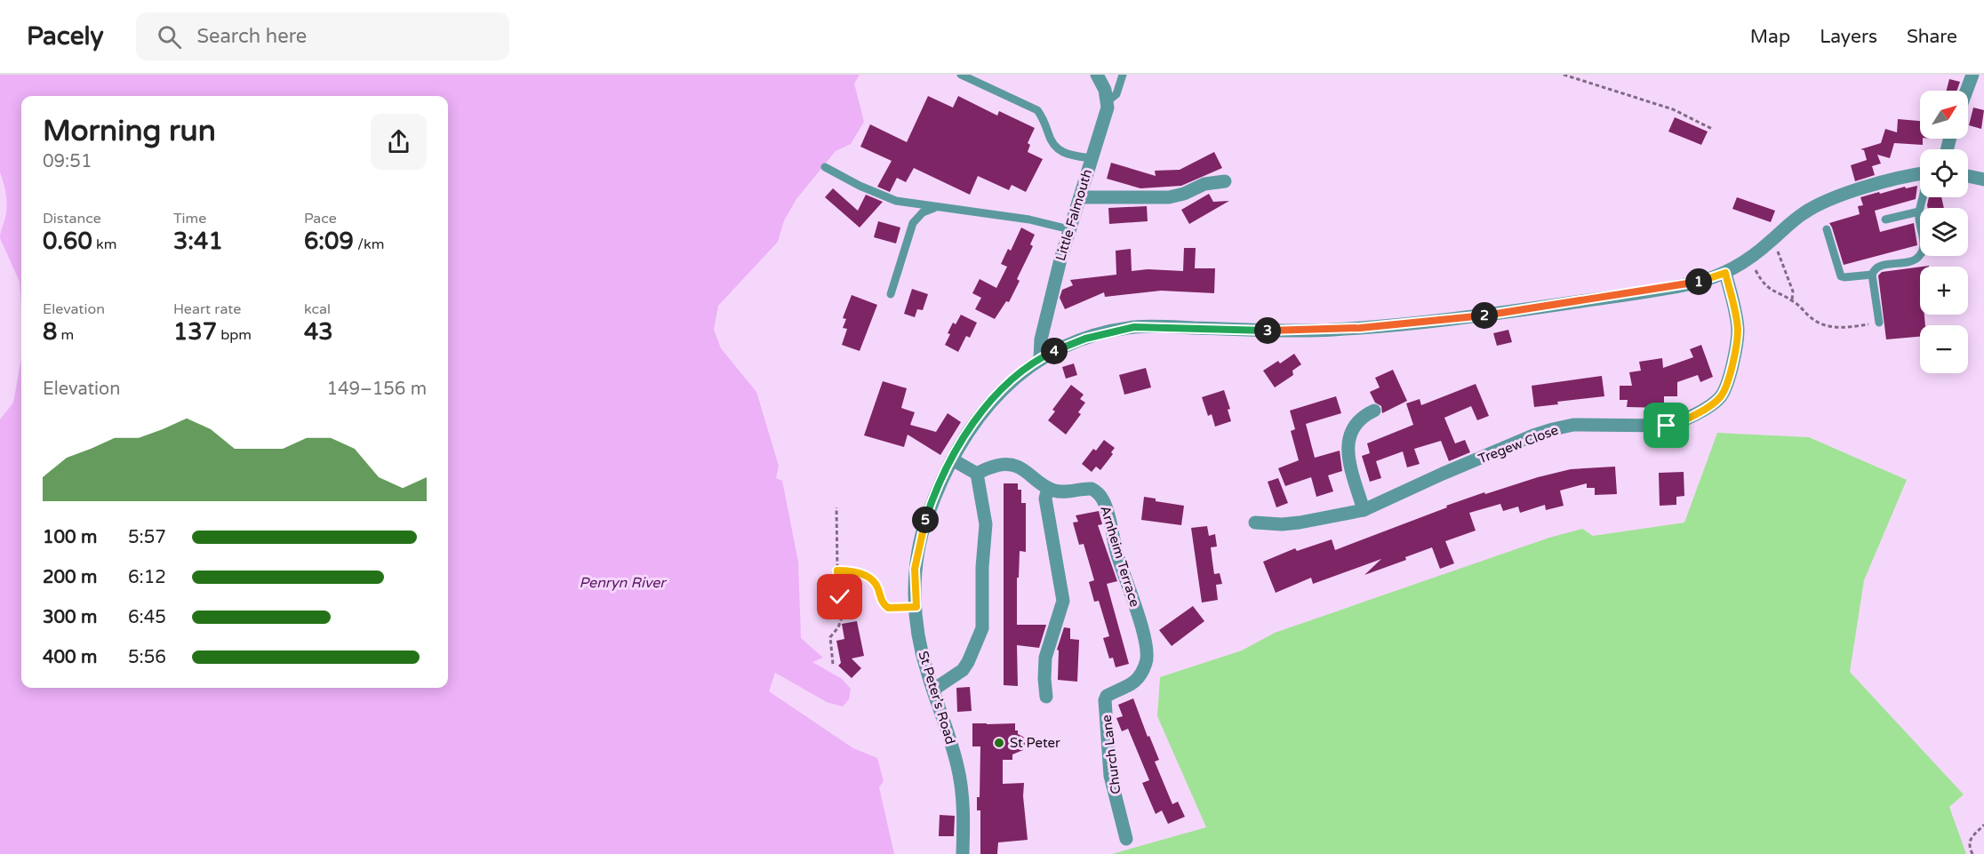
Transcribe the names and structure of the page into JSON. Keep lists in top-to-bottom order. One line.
{"streets":{"street":["Little Falmouth","Tregew Close","Arnheim Terrace","St Peter's Road","Church Lane"]},"crossings":[["Little Falmouth","St Peter's Road"],["Tregew Close","St Peter's Road"],["Arnheim Terrace","Church Lane"]],"water":["Penryn River"],"places":["St Peter"],"north":"top right","page":{"header":"Pacely","search":"Search here","nav":["Map","Layers","Share"],"map_buttons":["+","−"],"heading":["Morning run","09:51"],"stats":[["Distance","0.60 km"],["Time","3:41"],["Pace","6:09 /km"],["Elevation","8 m"],["Heart rate","137 bpm"],["kcal","43"]],"pins":["1","2","3","4","5"],"chart":["Elevation","149–156 m"],"list":[{"name":"100 m","note":"5:57"},{"name":"200 m","note":"6:12"},{"name":"300 m","note":"6:45"},{"name":"400 m","note":"5:56"}]}}
